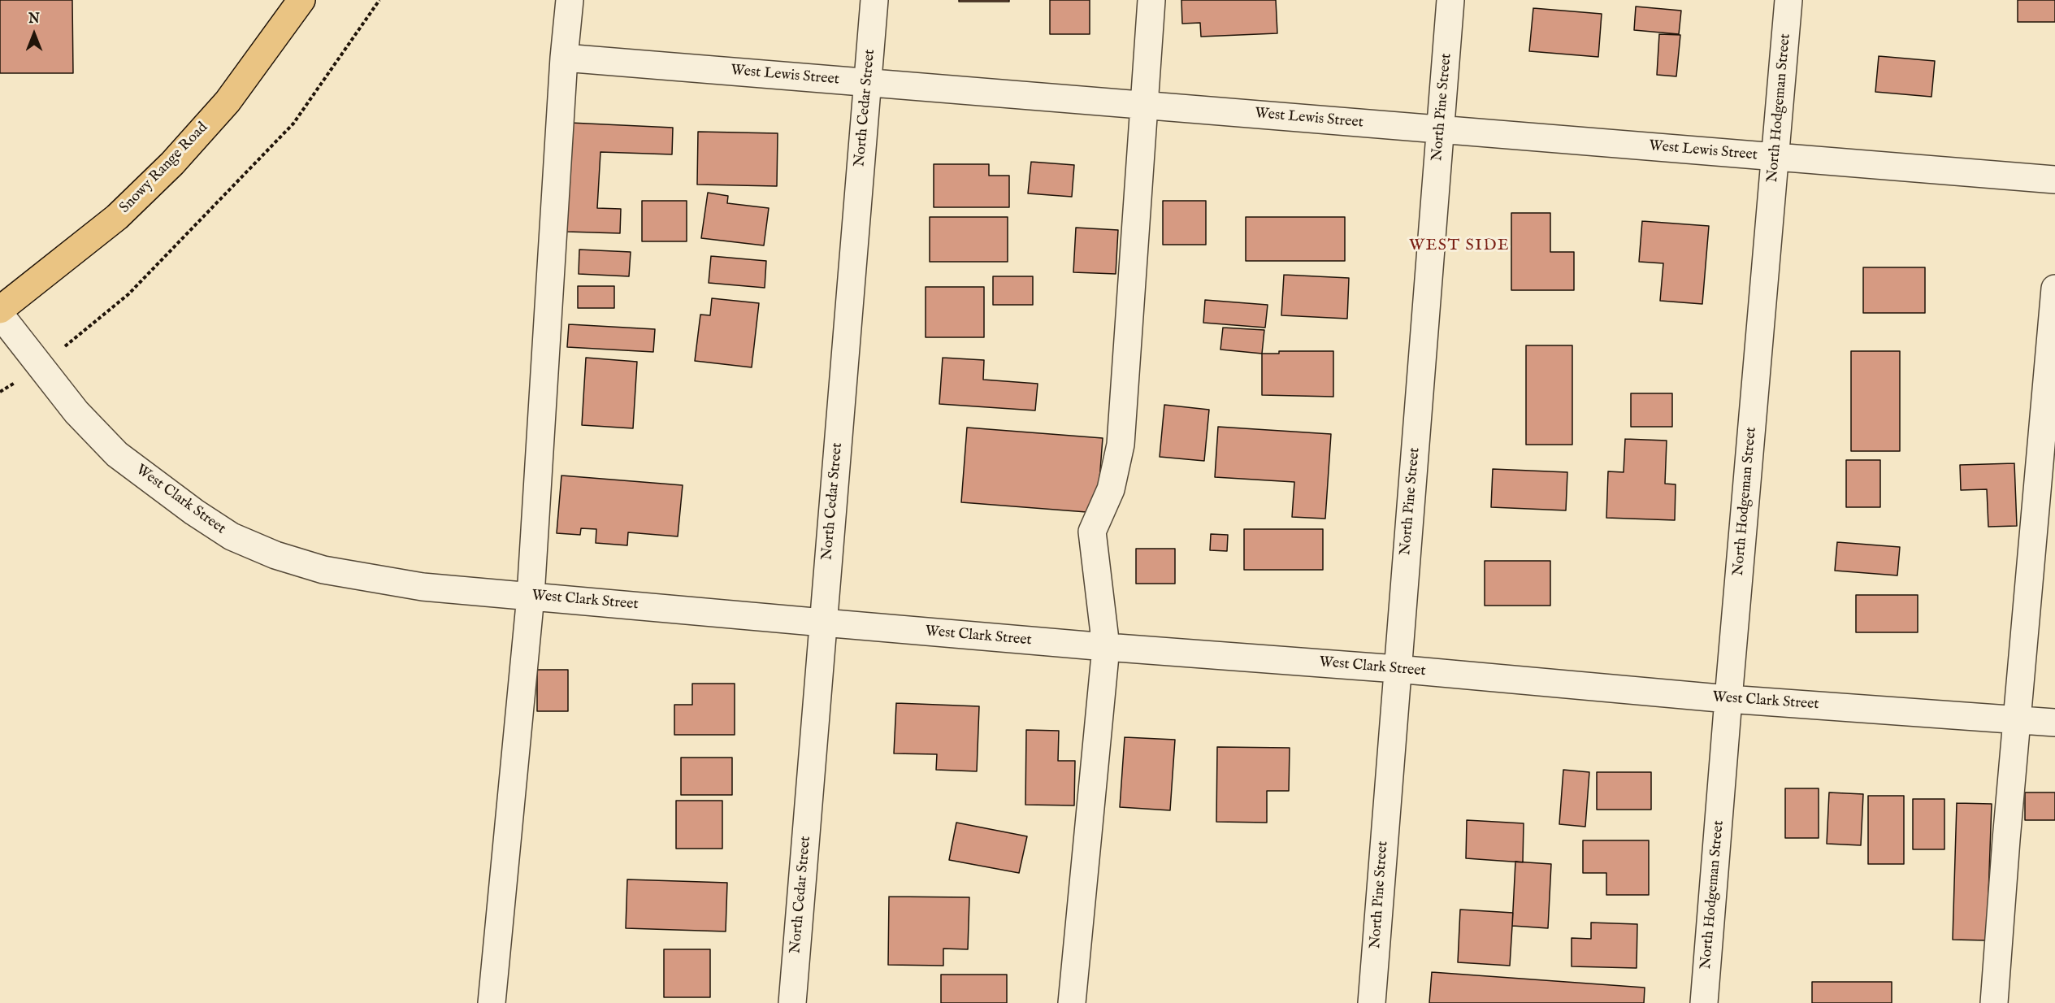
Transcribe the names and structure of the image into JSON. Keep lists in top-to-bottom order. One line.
{"streets":{"main road":["Snowy Range Road"],"street":["West Lewis Street","North Pine Street","North Cedar Street","North Hodgeman Street","West Clark Street"]},"crossings":[["West Lewis Street","North Pine Street"],["West Lewis Street","North Cedar Street"],["West Lewis Street","North Hodgeman Street"],["North Pine Street","West Clark Street"],["North Cedar Street","West Clark Street"],["North Hodgeman Street","West Clark Street"]],"districts":["WEST SIDE"],"north":"top"}
